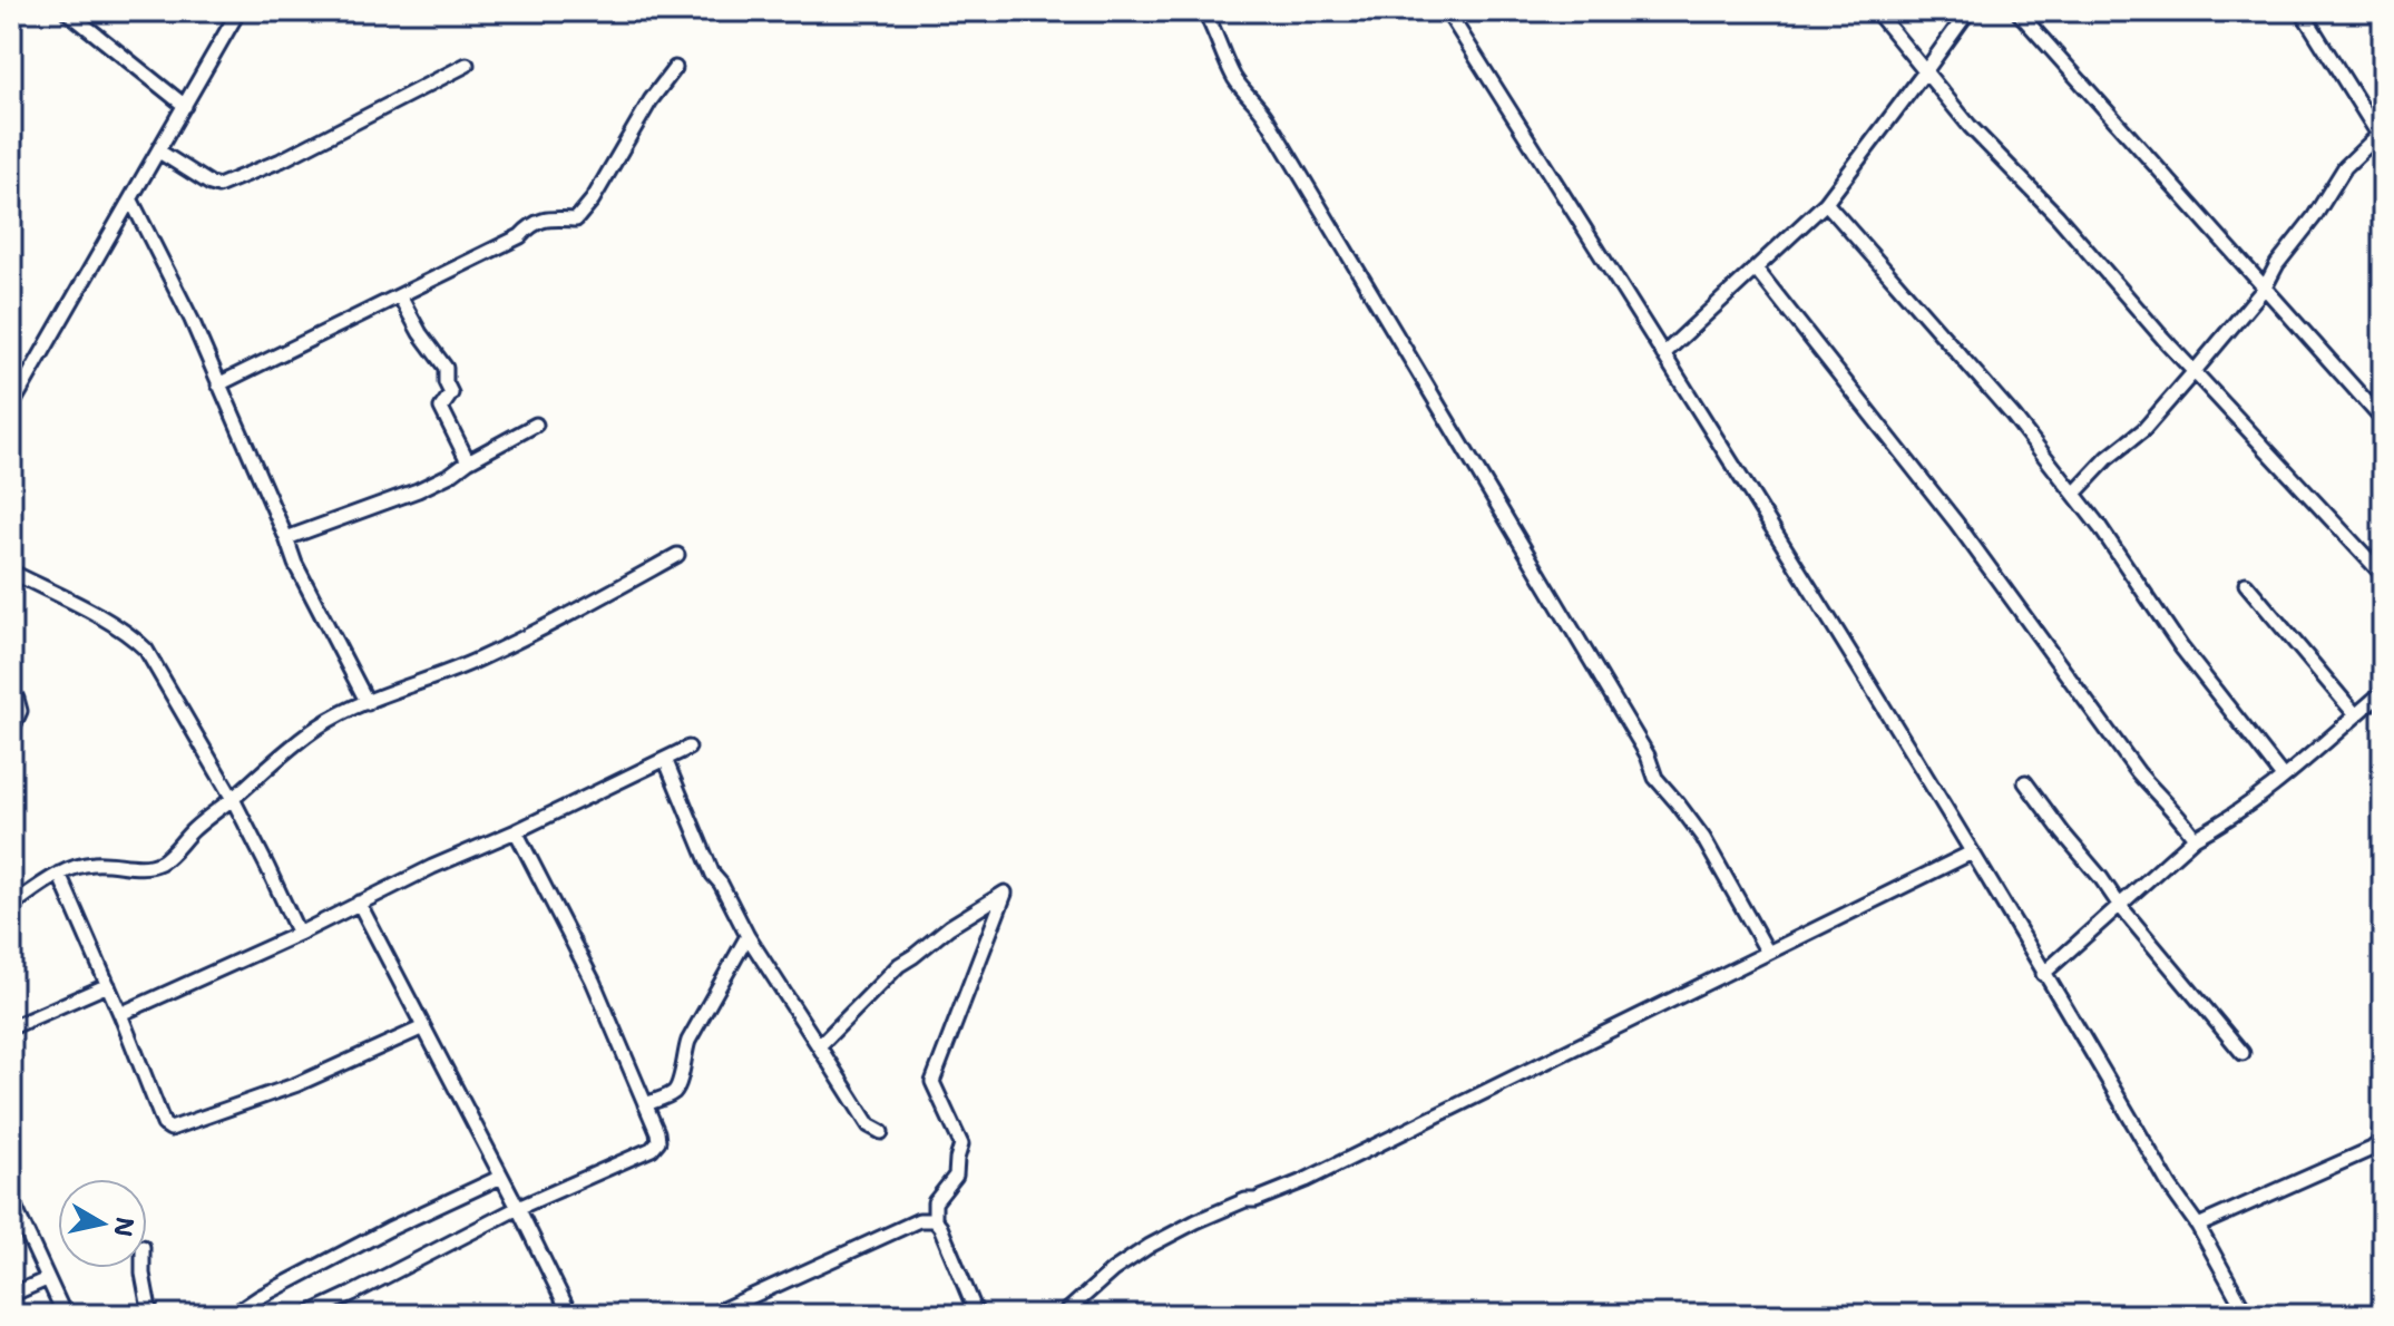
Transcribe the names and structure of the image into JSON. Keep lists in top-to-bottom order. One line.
{"north":"right"}
